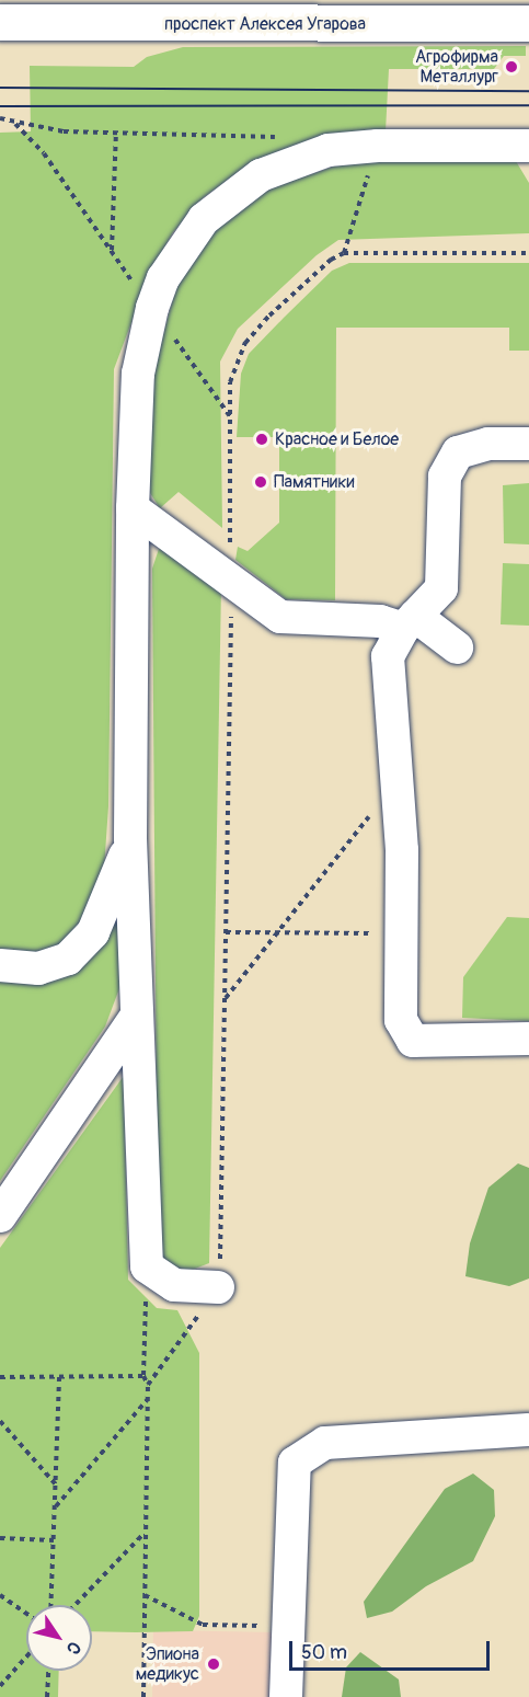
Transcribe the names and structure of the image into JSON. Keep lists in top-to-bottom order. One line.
{"streets":{"main road":["проспект Алексея Угарова"]},"places":["Агрофирма Металлург","Красное и Белое","Памятники","Эпиона медикус"],"scale_bar":"50 m","north":"bottom right"}
